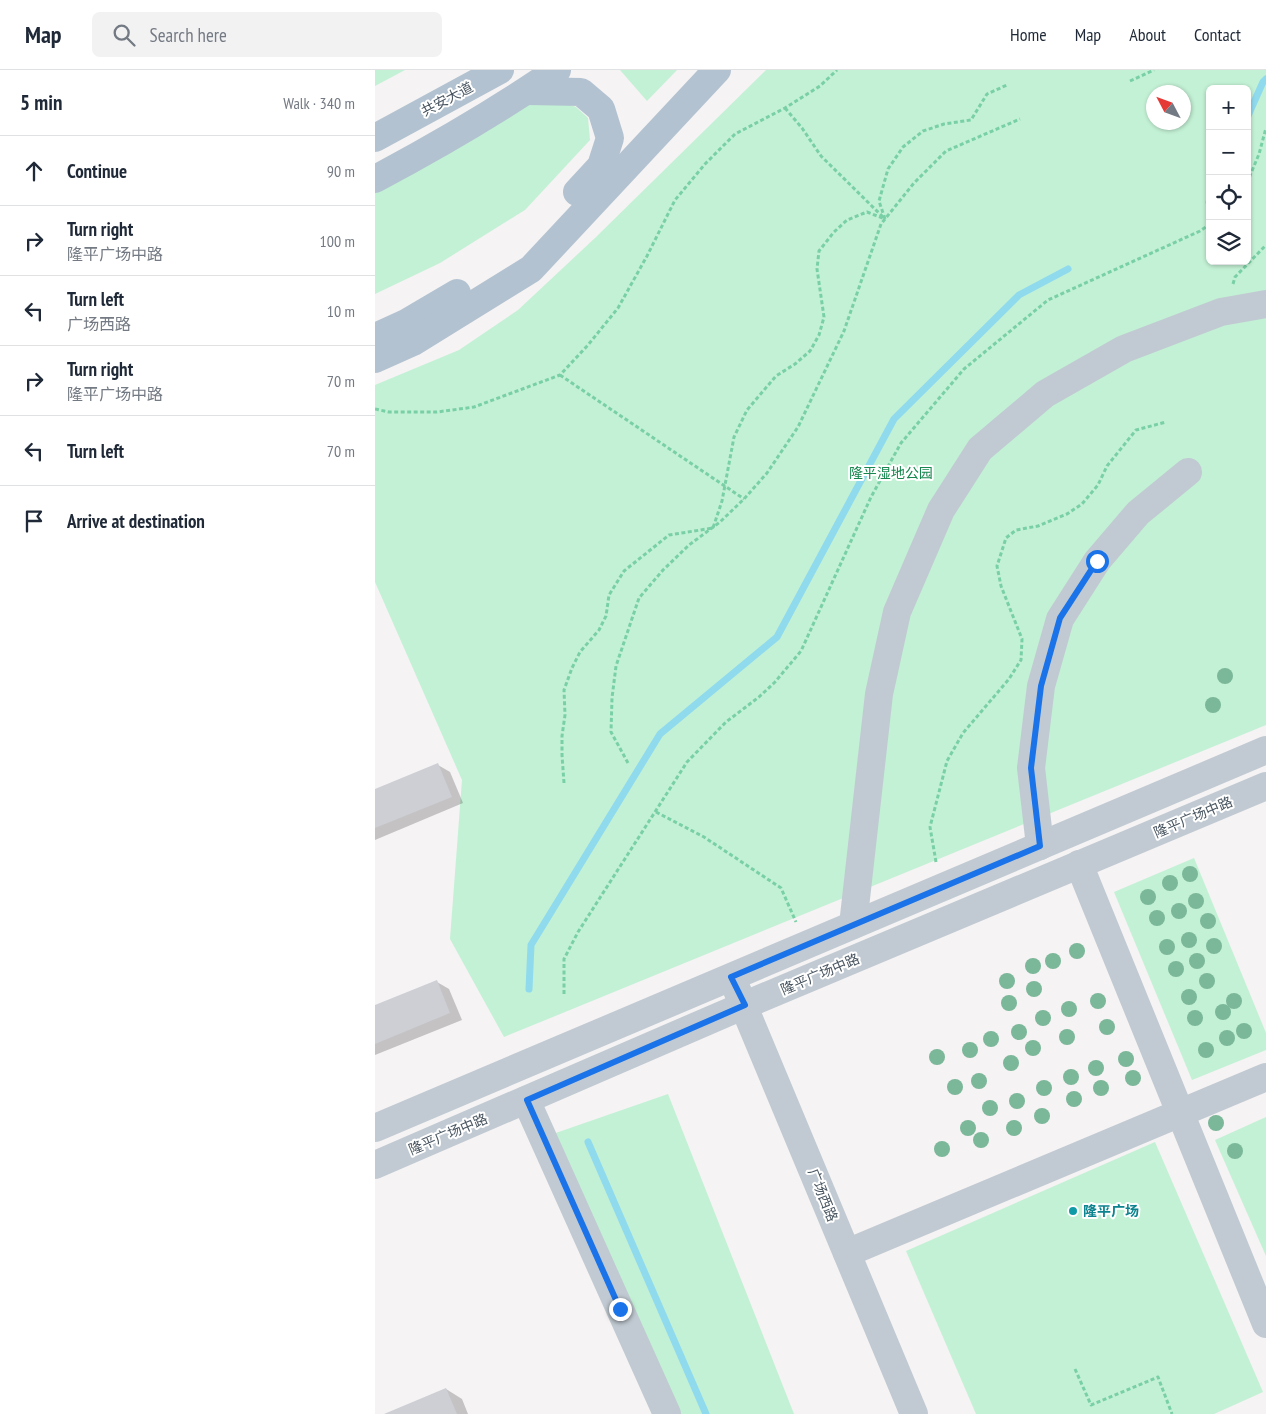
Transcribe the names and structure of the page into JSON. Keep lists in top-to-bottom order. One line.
{"streets":{"main road":["共安大道"],"street":["隆平广场中路","广场西路"]},"crossings":[["隆平广场中路","广场西路"]],"parks":["隆平湿地公园"],"places":["隆平广场"],"north":"top left","page":{"header":"Map","search":"Search here","nav":["Home","Map","About","Contact"],"heading":["5 min","Walk · 340 m"],"map_buttons":["+","−"],"list":[["Continue","90 m"],["Turn right","隆平广场中路","100 m"],["Turn left","广场西路","10 m"],["Turn right","隆平广场中路","70 m"],["Turn left","70 m"],"Arrive at destination"]}}
